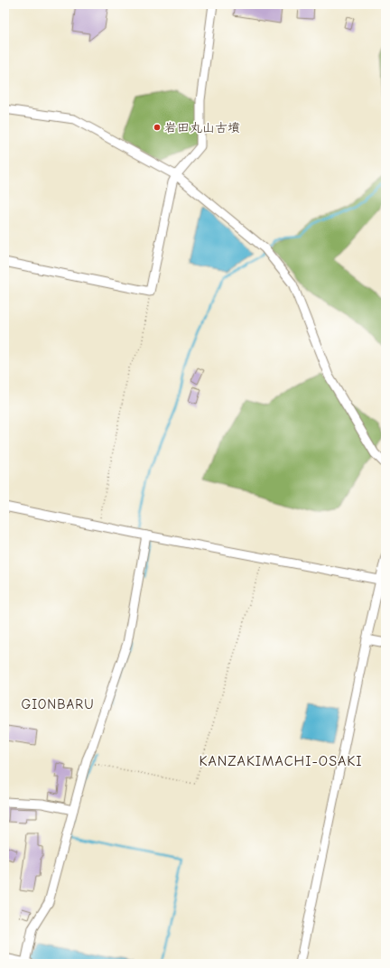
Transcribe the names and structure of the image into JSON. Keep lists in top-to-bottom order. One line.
{"districts":["GIONBARU","KANZAKIMACHI-OSAKI"],"places":["岩田丸山古墳"]}
